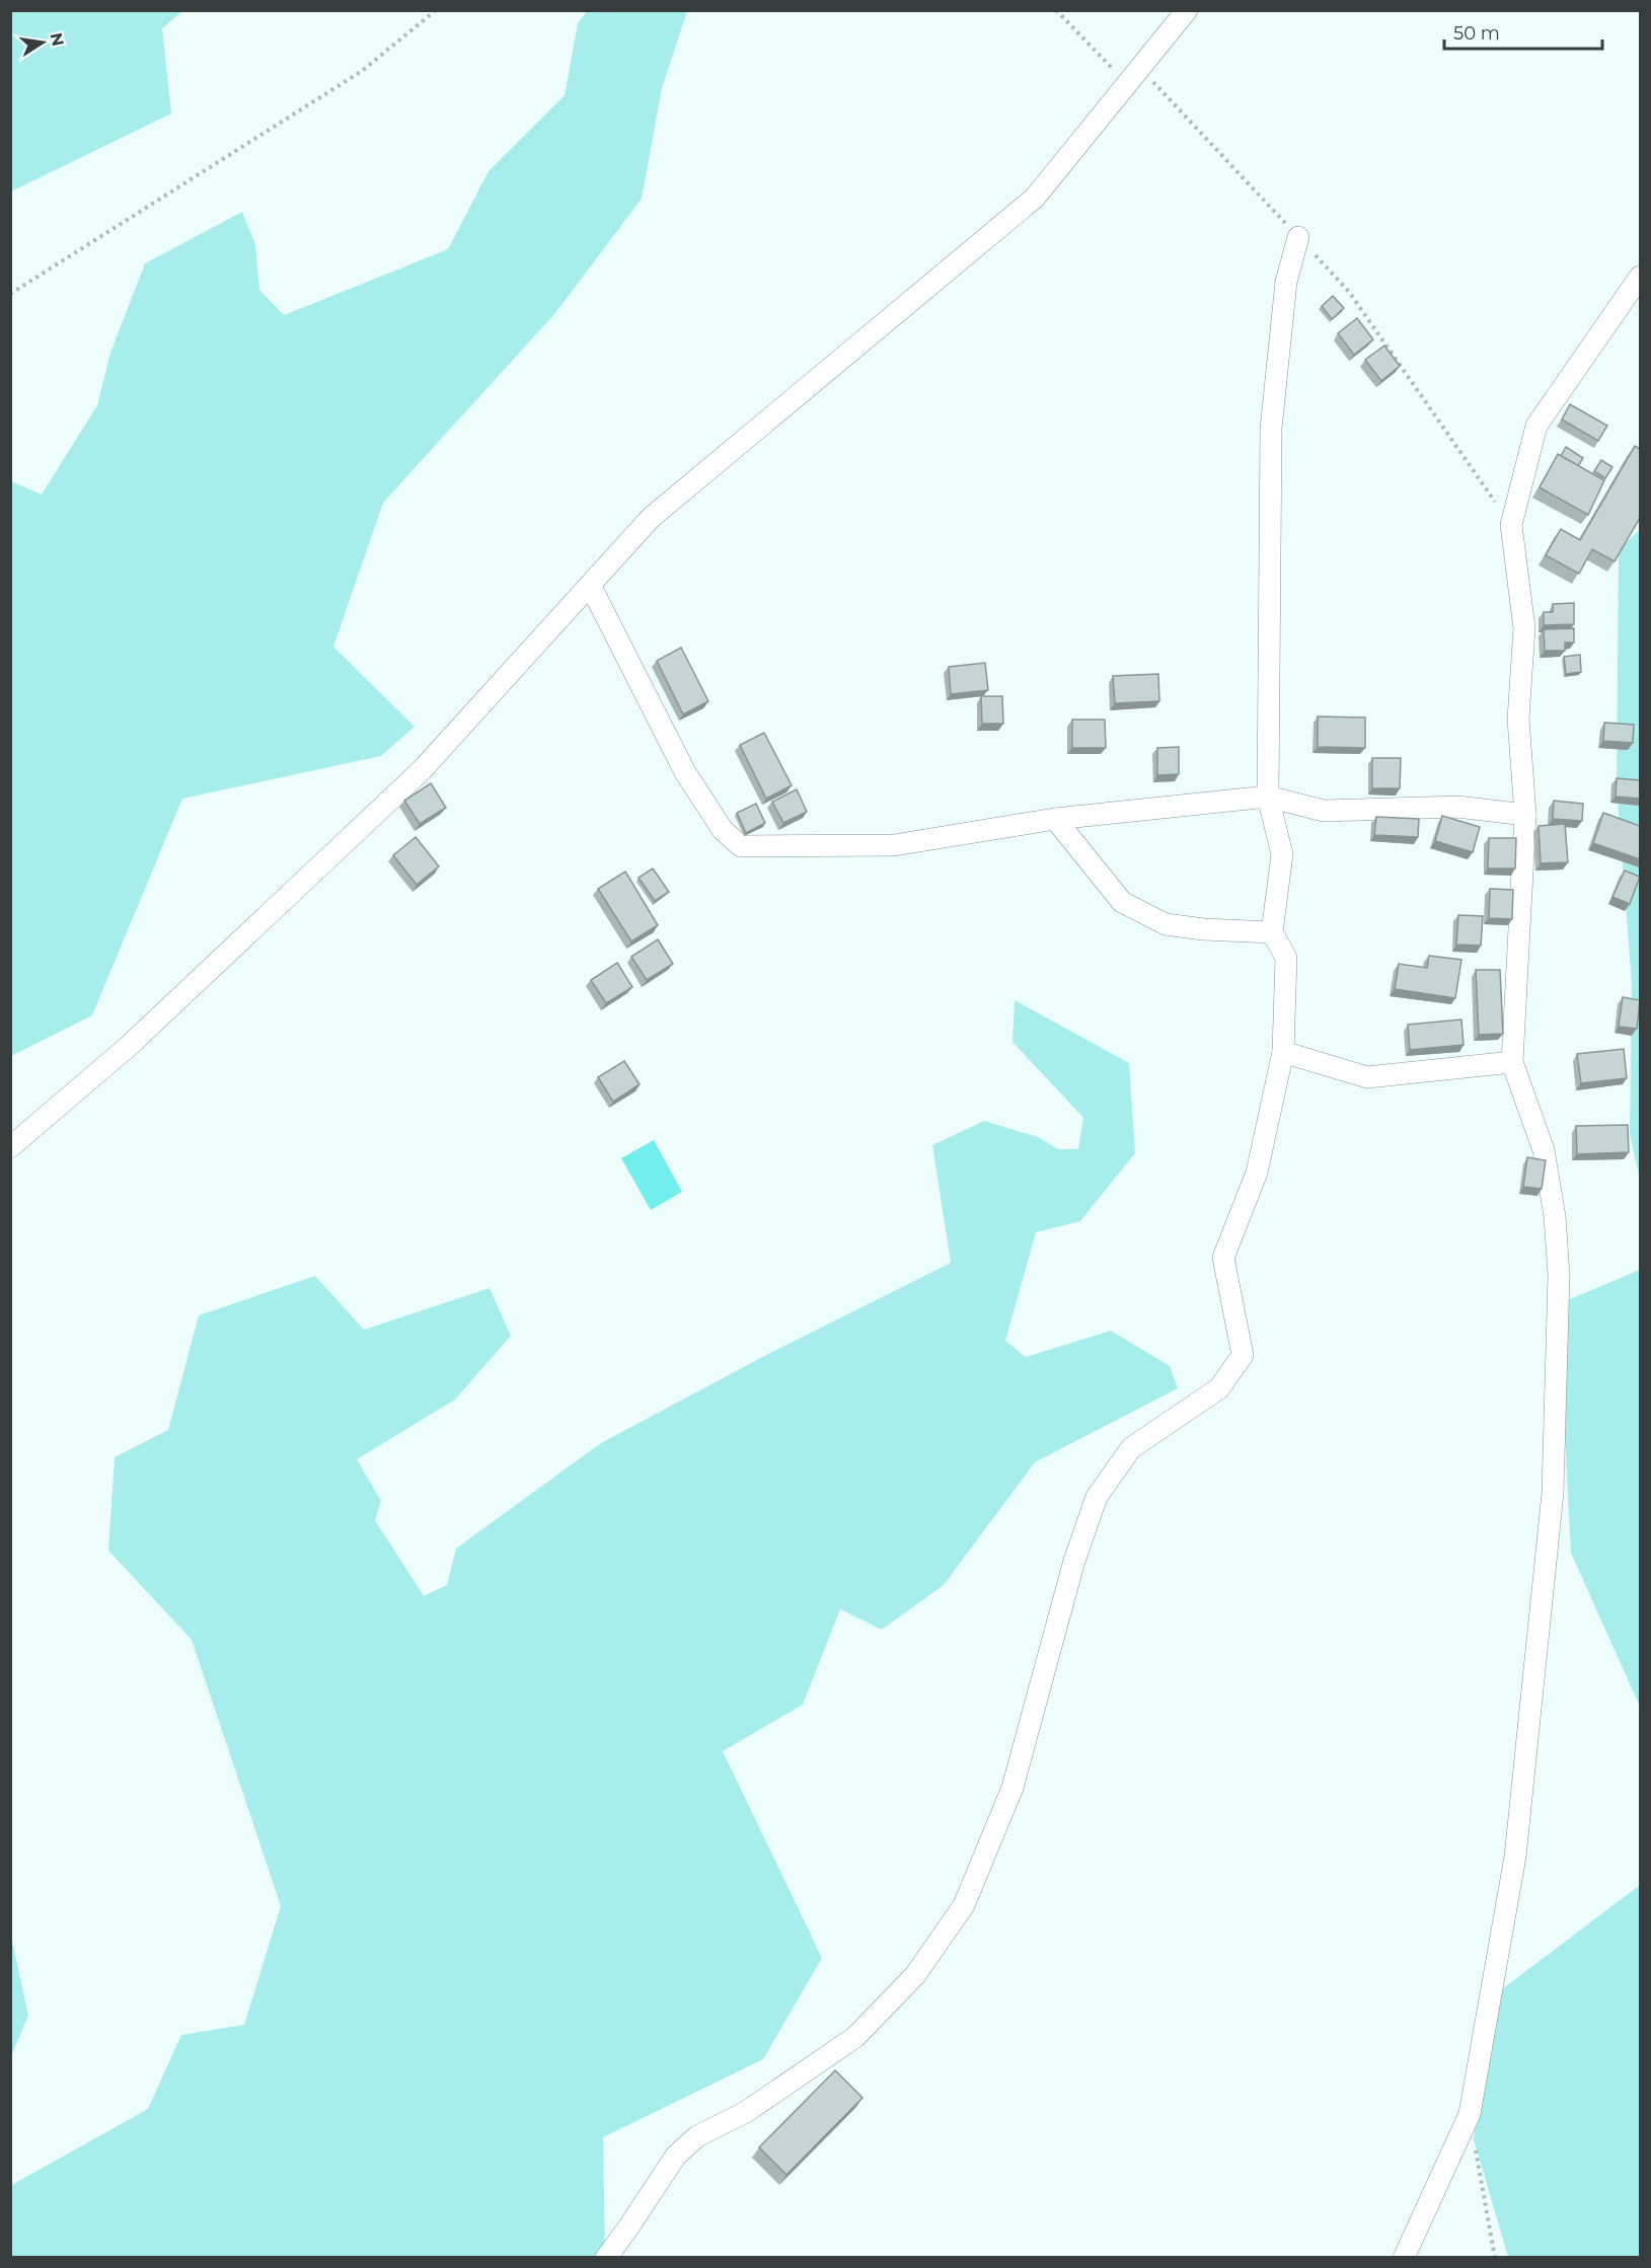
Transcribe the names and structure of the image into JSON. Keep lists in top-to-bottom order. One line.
{"scale_bar":"50 m","north":"right"}
